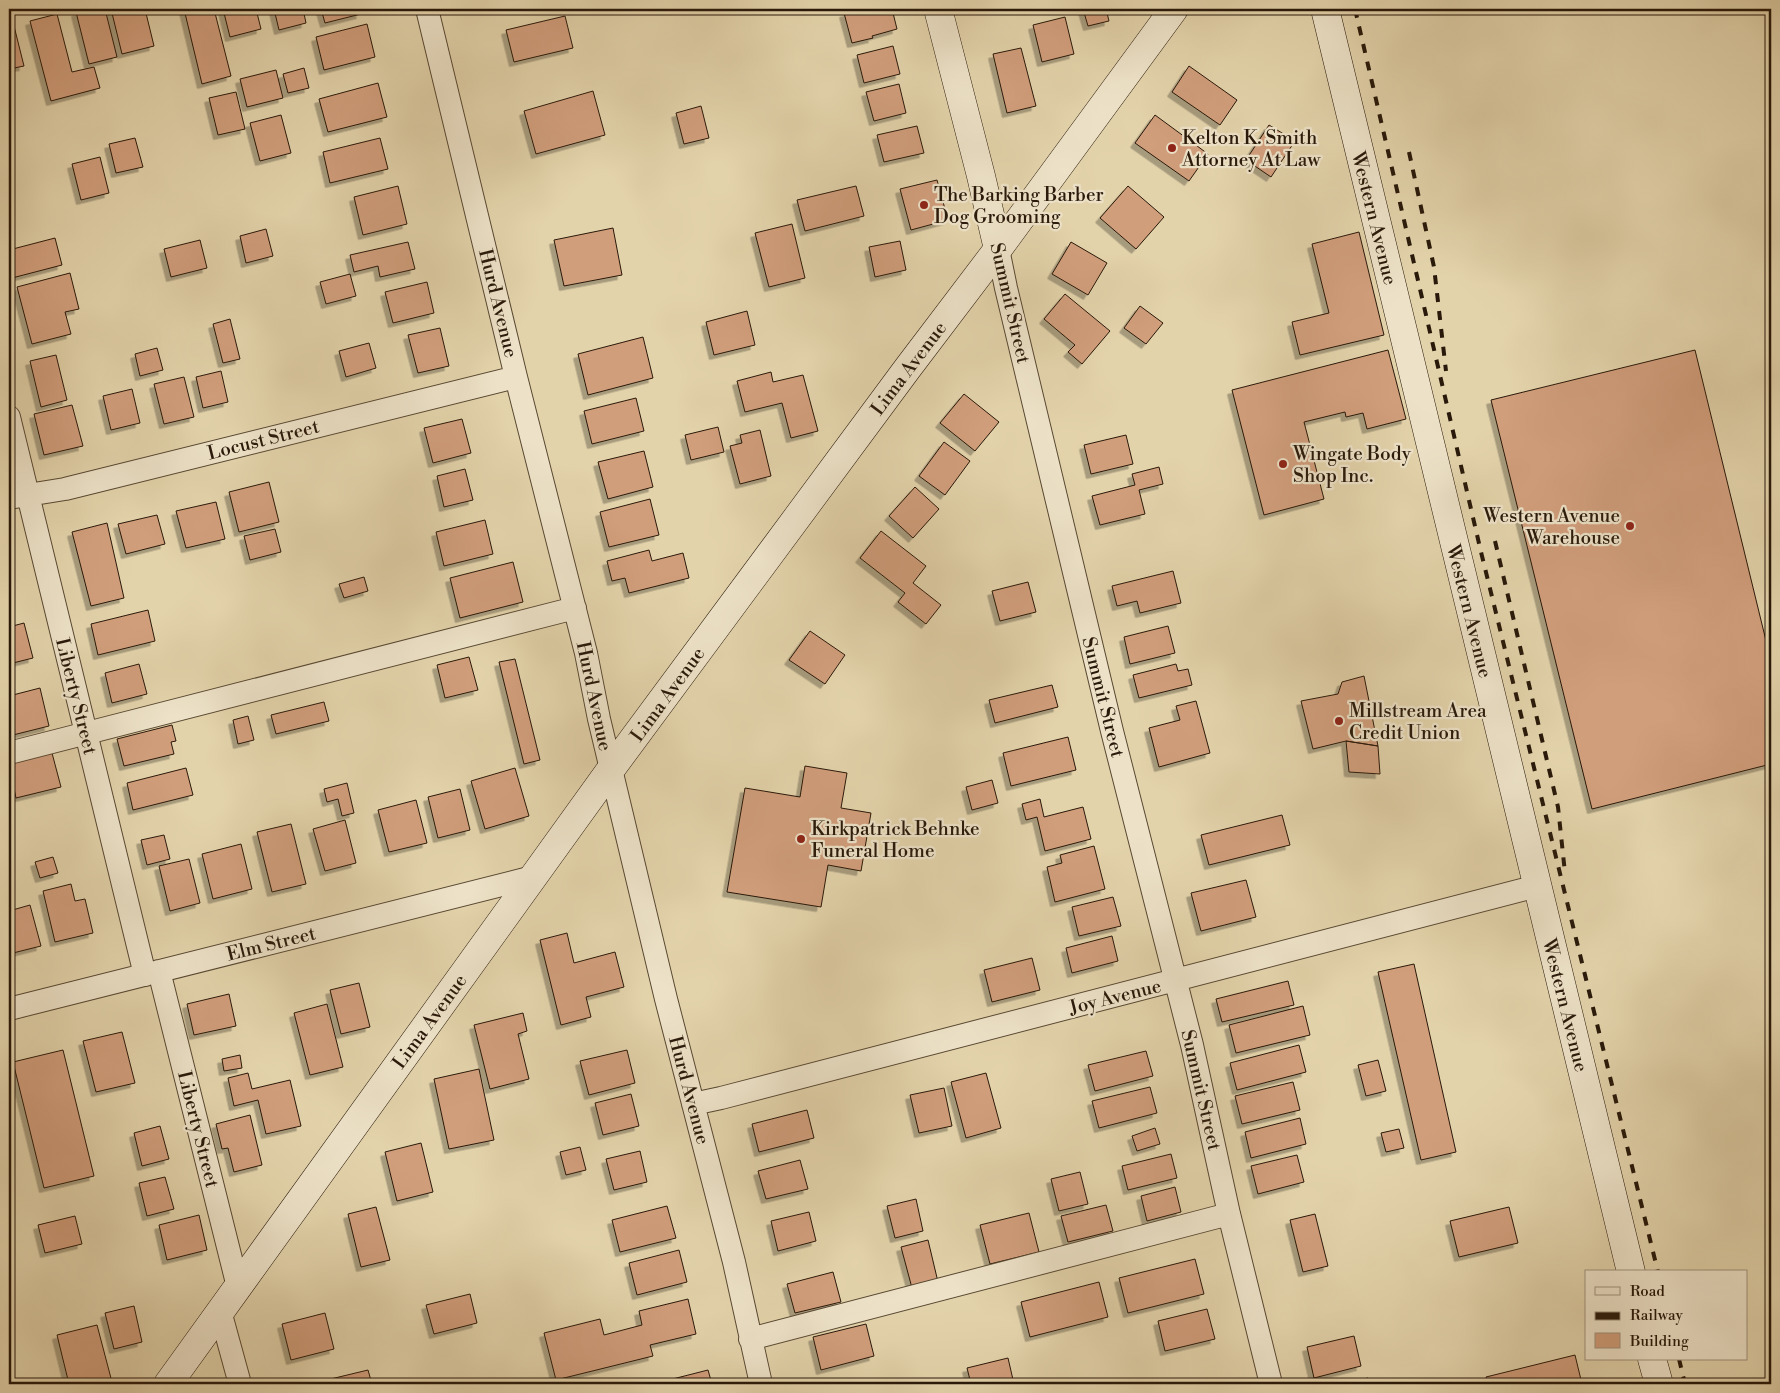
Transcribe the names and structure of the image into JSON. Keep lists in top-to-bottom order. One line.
{"streets":{"main road":["Western Avenue","Summit Street","Lima Avenue"],"street":["Hurd Avenue","Locust Street","Liberty Street","Elm Street","Joy Avenue"]},"crossings":[["Western Avenue","Joy Avenue"],["Hurd Avenue","Lima Avenue"],["Hurd Avenue","Locust Street"],["Hurd Avenue","Joy Avenue"],["Summit Street","Lima Avenue"],["Summit Street","Joy Avenue"],["Lima Avenue","Liberty Street"],["Lima Avenue","Elm Street"],["Locust Street","Liberty Street"],["Liberty Street","Elm Street"]],"places":["Kelton K. Smith Attorney At Law","The Barking Barber Dog Grooming","Wingate Body Shop Inc.","Western Avenue Warehouse","Millstream Area Credit Union","Kirkpatrick Behnke Funeral Home"],"legend":["Road","Railway","Building"]}
